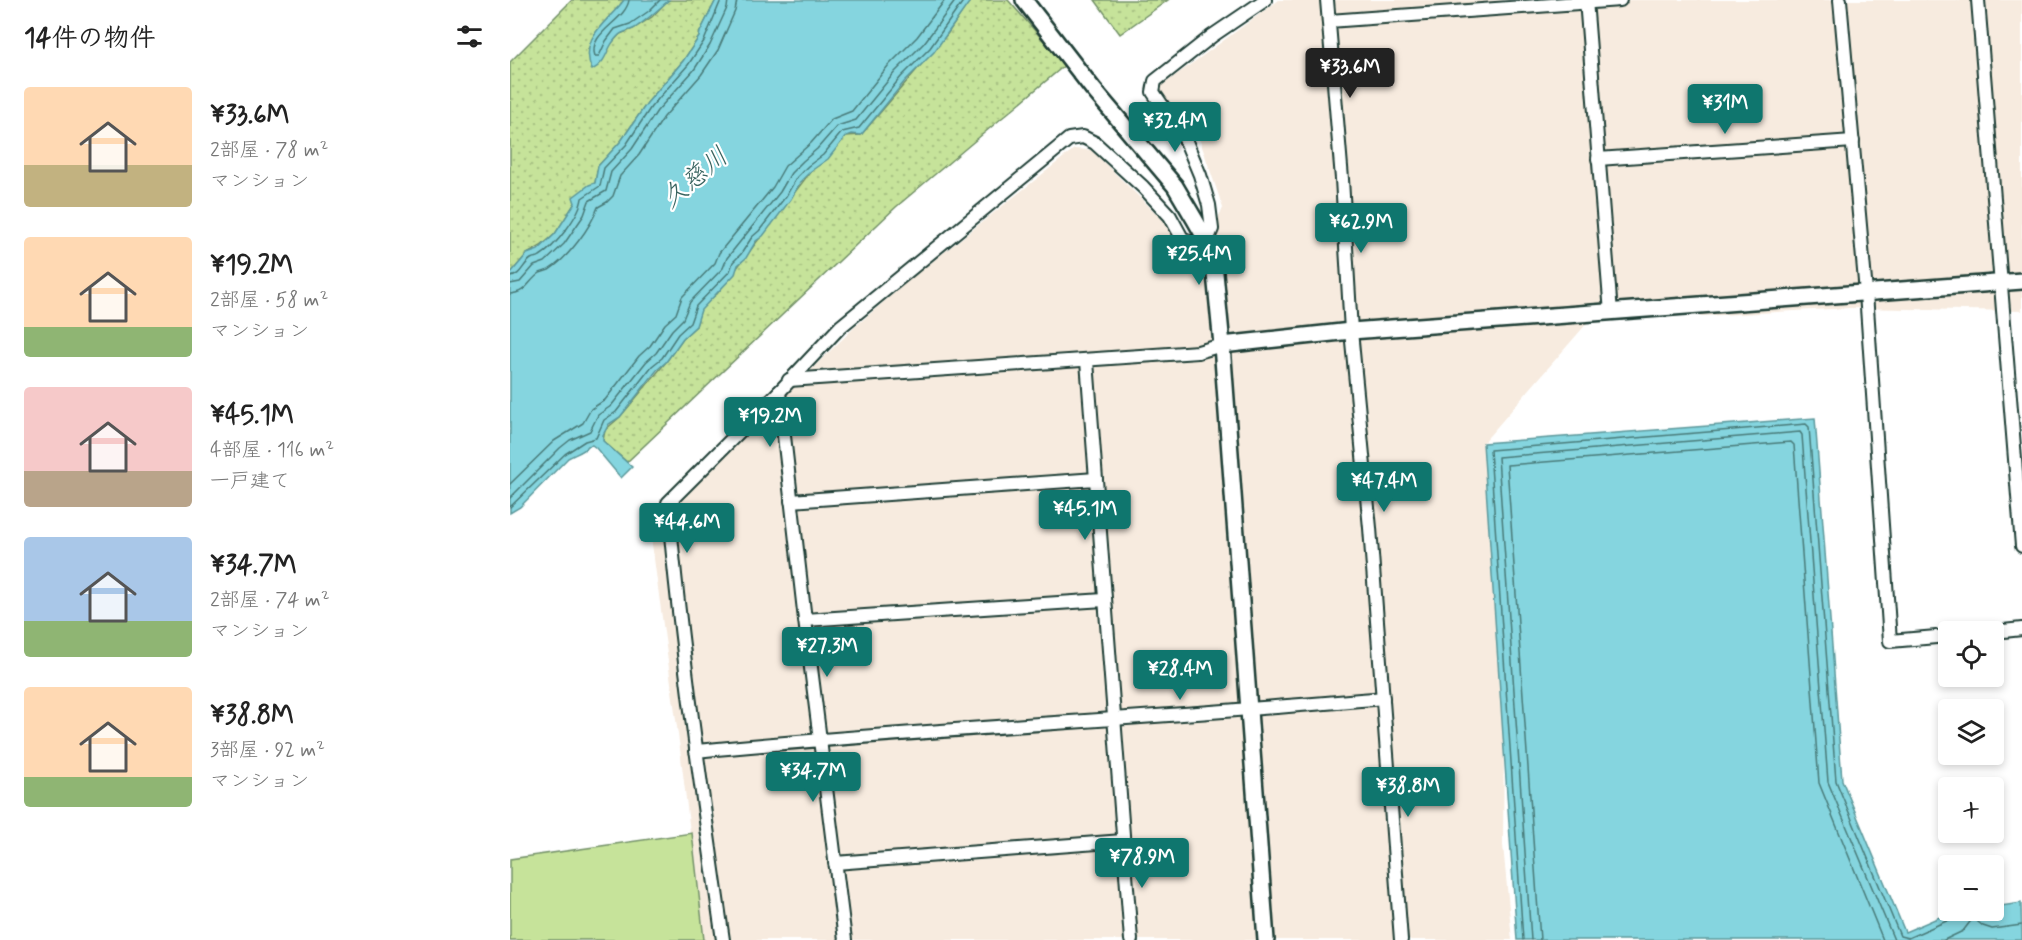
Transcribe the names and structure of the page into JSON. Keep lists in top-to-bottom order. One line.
{"water":["久慈川"],"page":{"heading":"14件の物件","price":["¥33.6M","¥31M","¥32.4M","¥62.9M","¥25.4M","¥19.2M","¥47.4M","¥45.1M","¥44.6M","¥27.3M","¥28.4M","¥34.7M","¥38.8M","¥78.9M"],"list":[{"name":"¥33.6M","note":"2部屋 · 78 m² · マンション"},{"name":"¥19.2M","note":"2部屋 · 58 m² · マンション"},{"name":"¥45.1M","note":"4部屋 · 116 m² · 一戸建て"},{"name":"¥34.7M","note":"2部屋 · 74 m² · マンション"},{"name":"¥38.8M","note":"3部屋 · 92 m² · マンション"}],"map_buttons":["+","−"]}}
